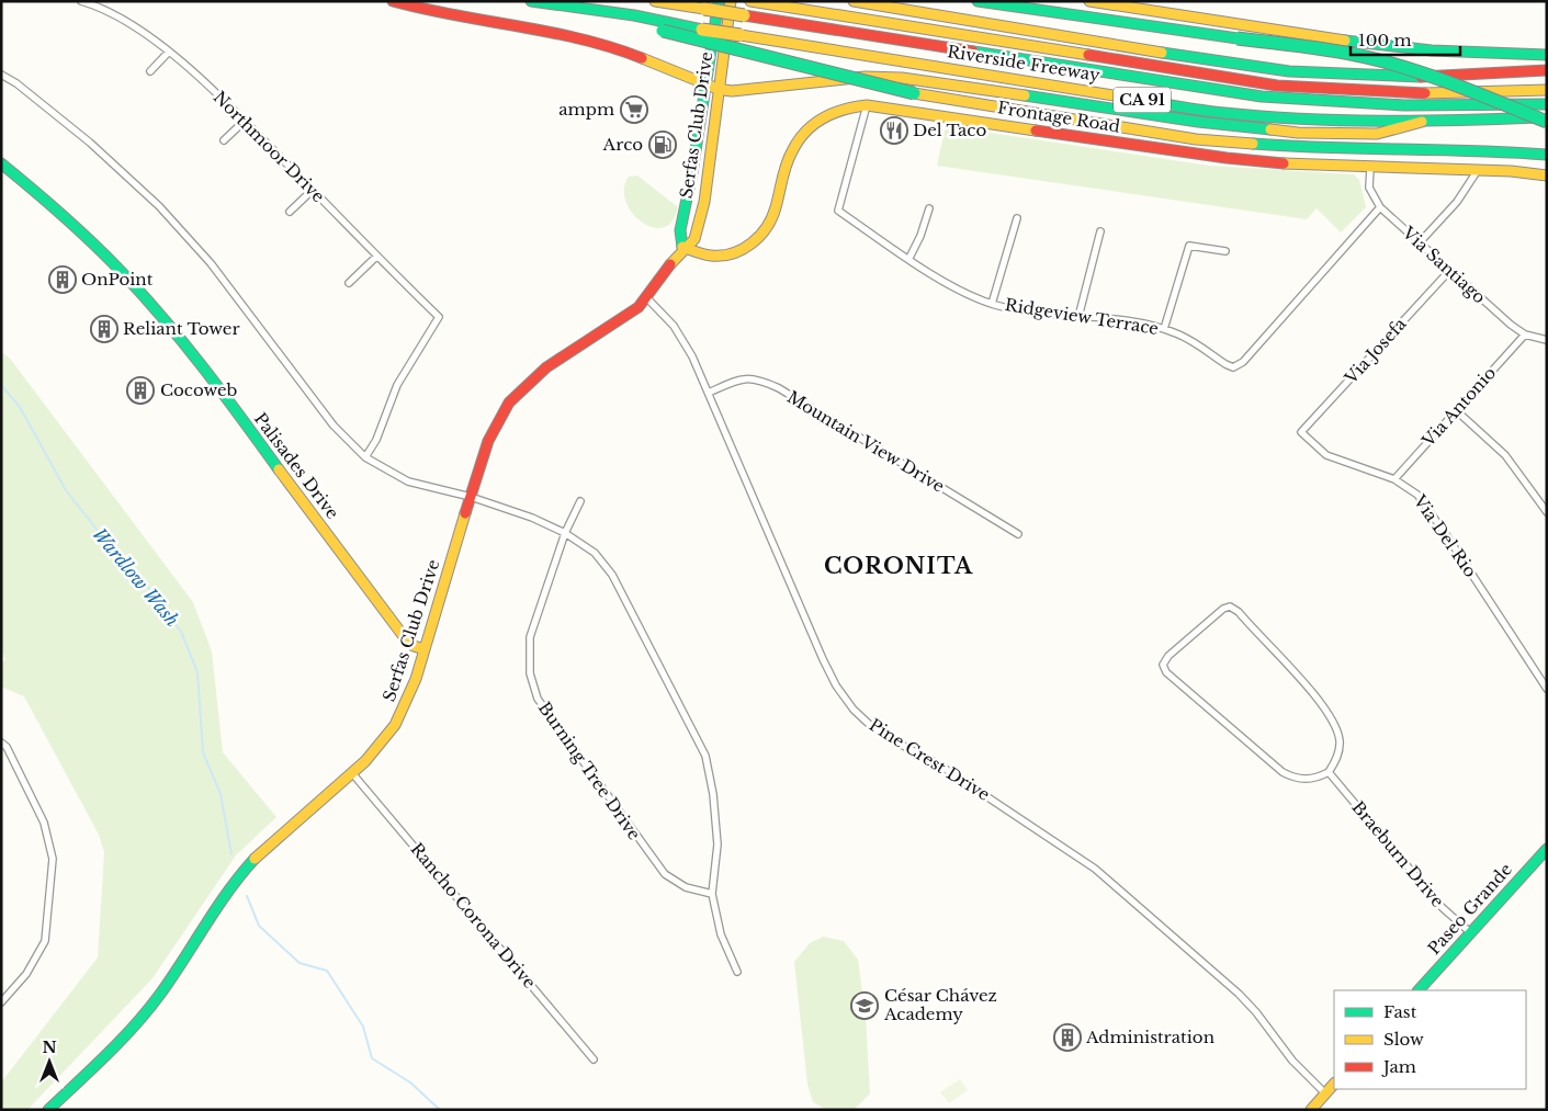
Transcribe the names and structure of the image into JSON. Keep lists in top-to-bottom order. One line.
{"streets":{"main road":["Riverside Freeway","CA 91","Frontage Road","Serfas Club Drive","Palisades Drive","Paseo Grande"],"street":["Northmoor Drive","Via Santiago","Ridgeview Terrace","Via Josefa","Via Antonio","Mountain View Drive","Via Del Rio","Pine Crest Drive","Burning Tree Drive","Braeburn Drive","Rancho Corona Drive"]},"crossings":[["Frontage Road","Serfas Club Drive"],["Frontage Road","Via Santiago"],["Frontage Road","Ridgeview Terrace"],["Serfas Club Drive","Palisades Drive"],["Serfas Club Drive","Pine Crest Drive"],["Serfas Club Drive","Rancho Corona Drive"],["Via Santiago","Ridgeview Terrace"],["Via Santiago","Via Josefa"],["Via Santiago","Via Antonio"],["Via Josefa","Via Del Rio"],["Via Antonio","Via Del Rio"],["Mountain View Drive","Pine Crest Drive"],["Braeburn Drive","Paseo Grande"]],"districts":["CORONITA"],"water":["Wardlow Wash"],"places":{"supermarket":["ampm"],"restaurant":["Del Taco"],"fuel station":["Arco"],"building":["OnPoint","Reliant Tower","Cocoweb","Administration"],"school or university":["César Chávez Academy"]},"legend":["Fast","Slow","Jam"],"scale_bar":"100 m","north":"top"}
